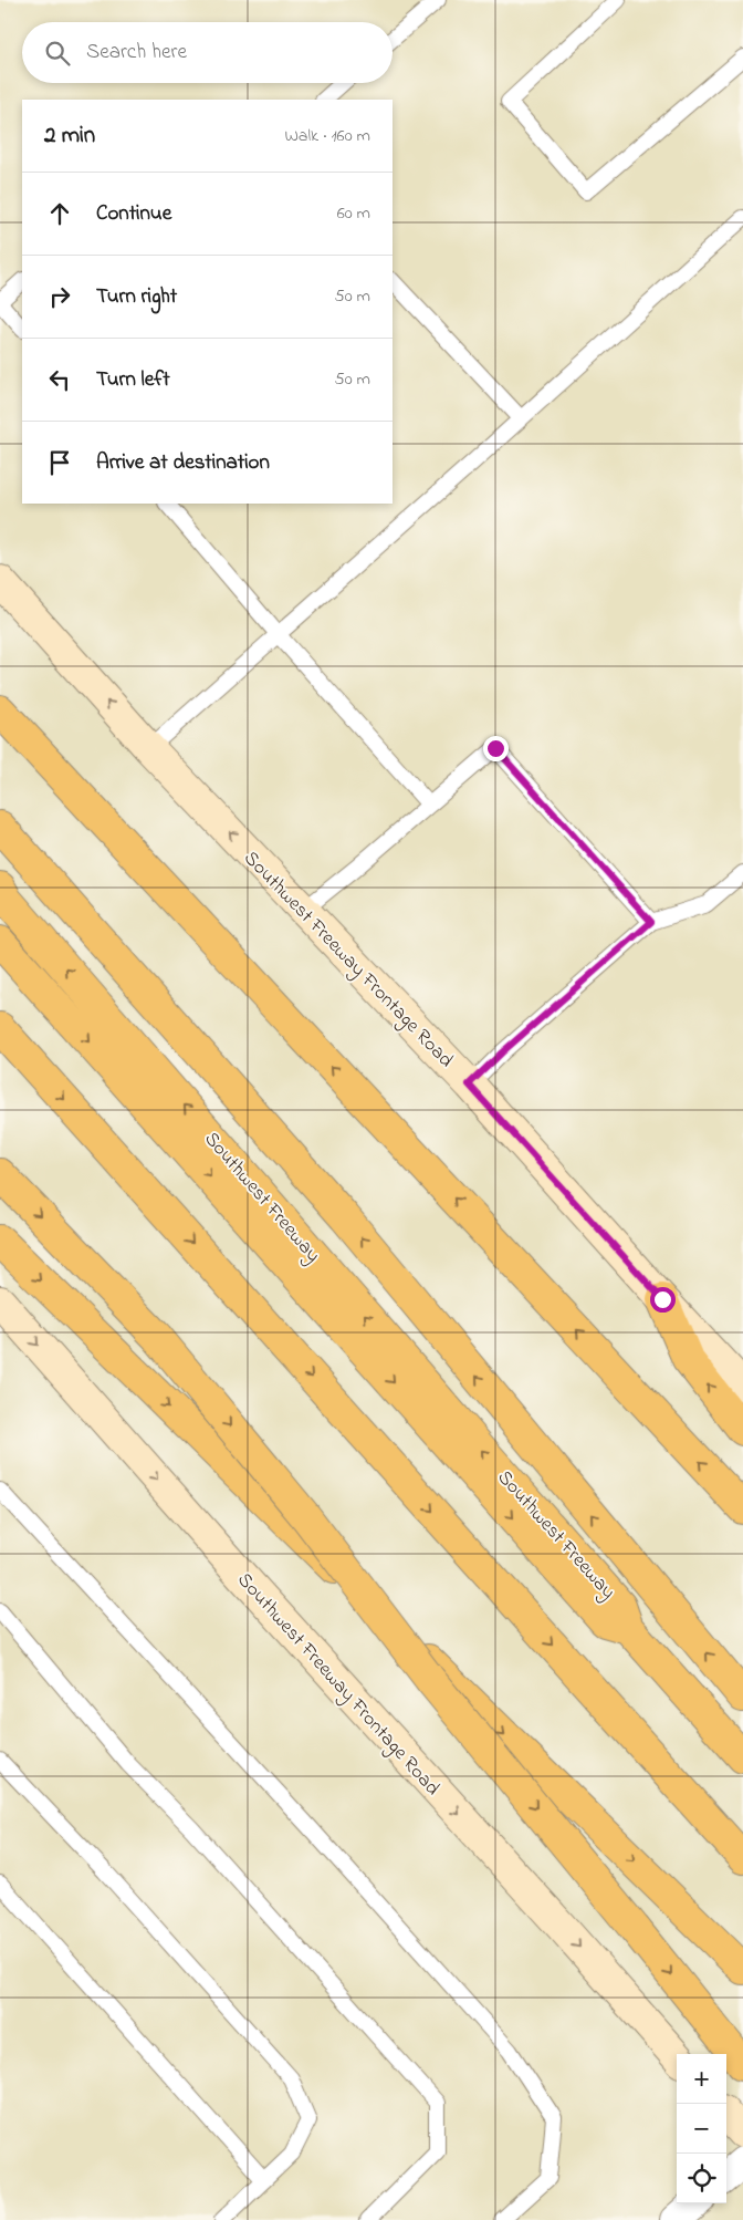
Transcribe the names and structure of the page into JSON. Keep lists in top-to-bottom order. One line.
{"streets":{"highway":["Southwest Freeway"],"main road":["Southwest Freeway Frontage Road"]},"page":{"search":"Search here","heading":["2 min","Walk · 160 m"],"list":[["Continue","60 m"],["Turn right","50 m"],["Turn left","50 m"],"Arrive at destination"],"map_buttons":["+","−"]}}
